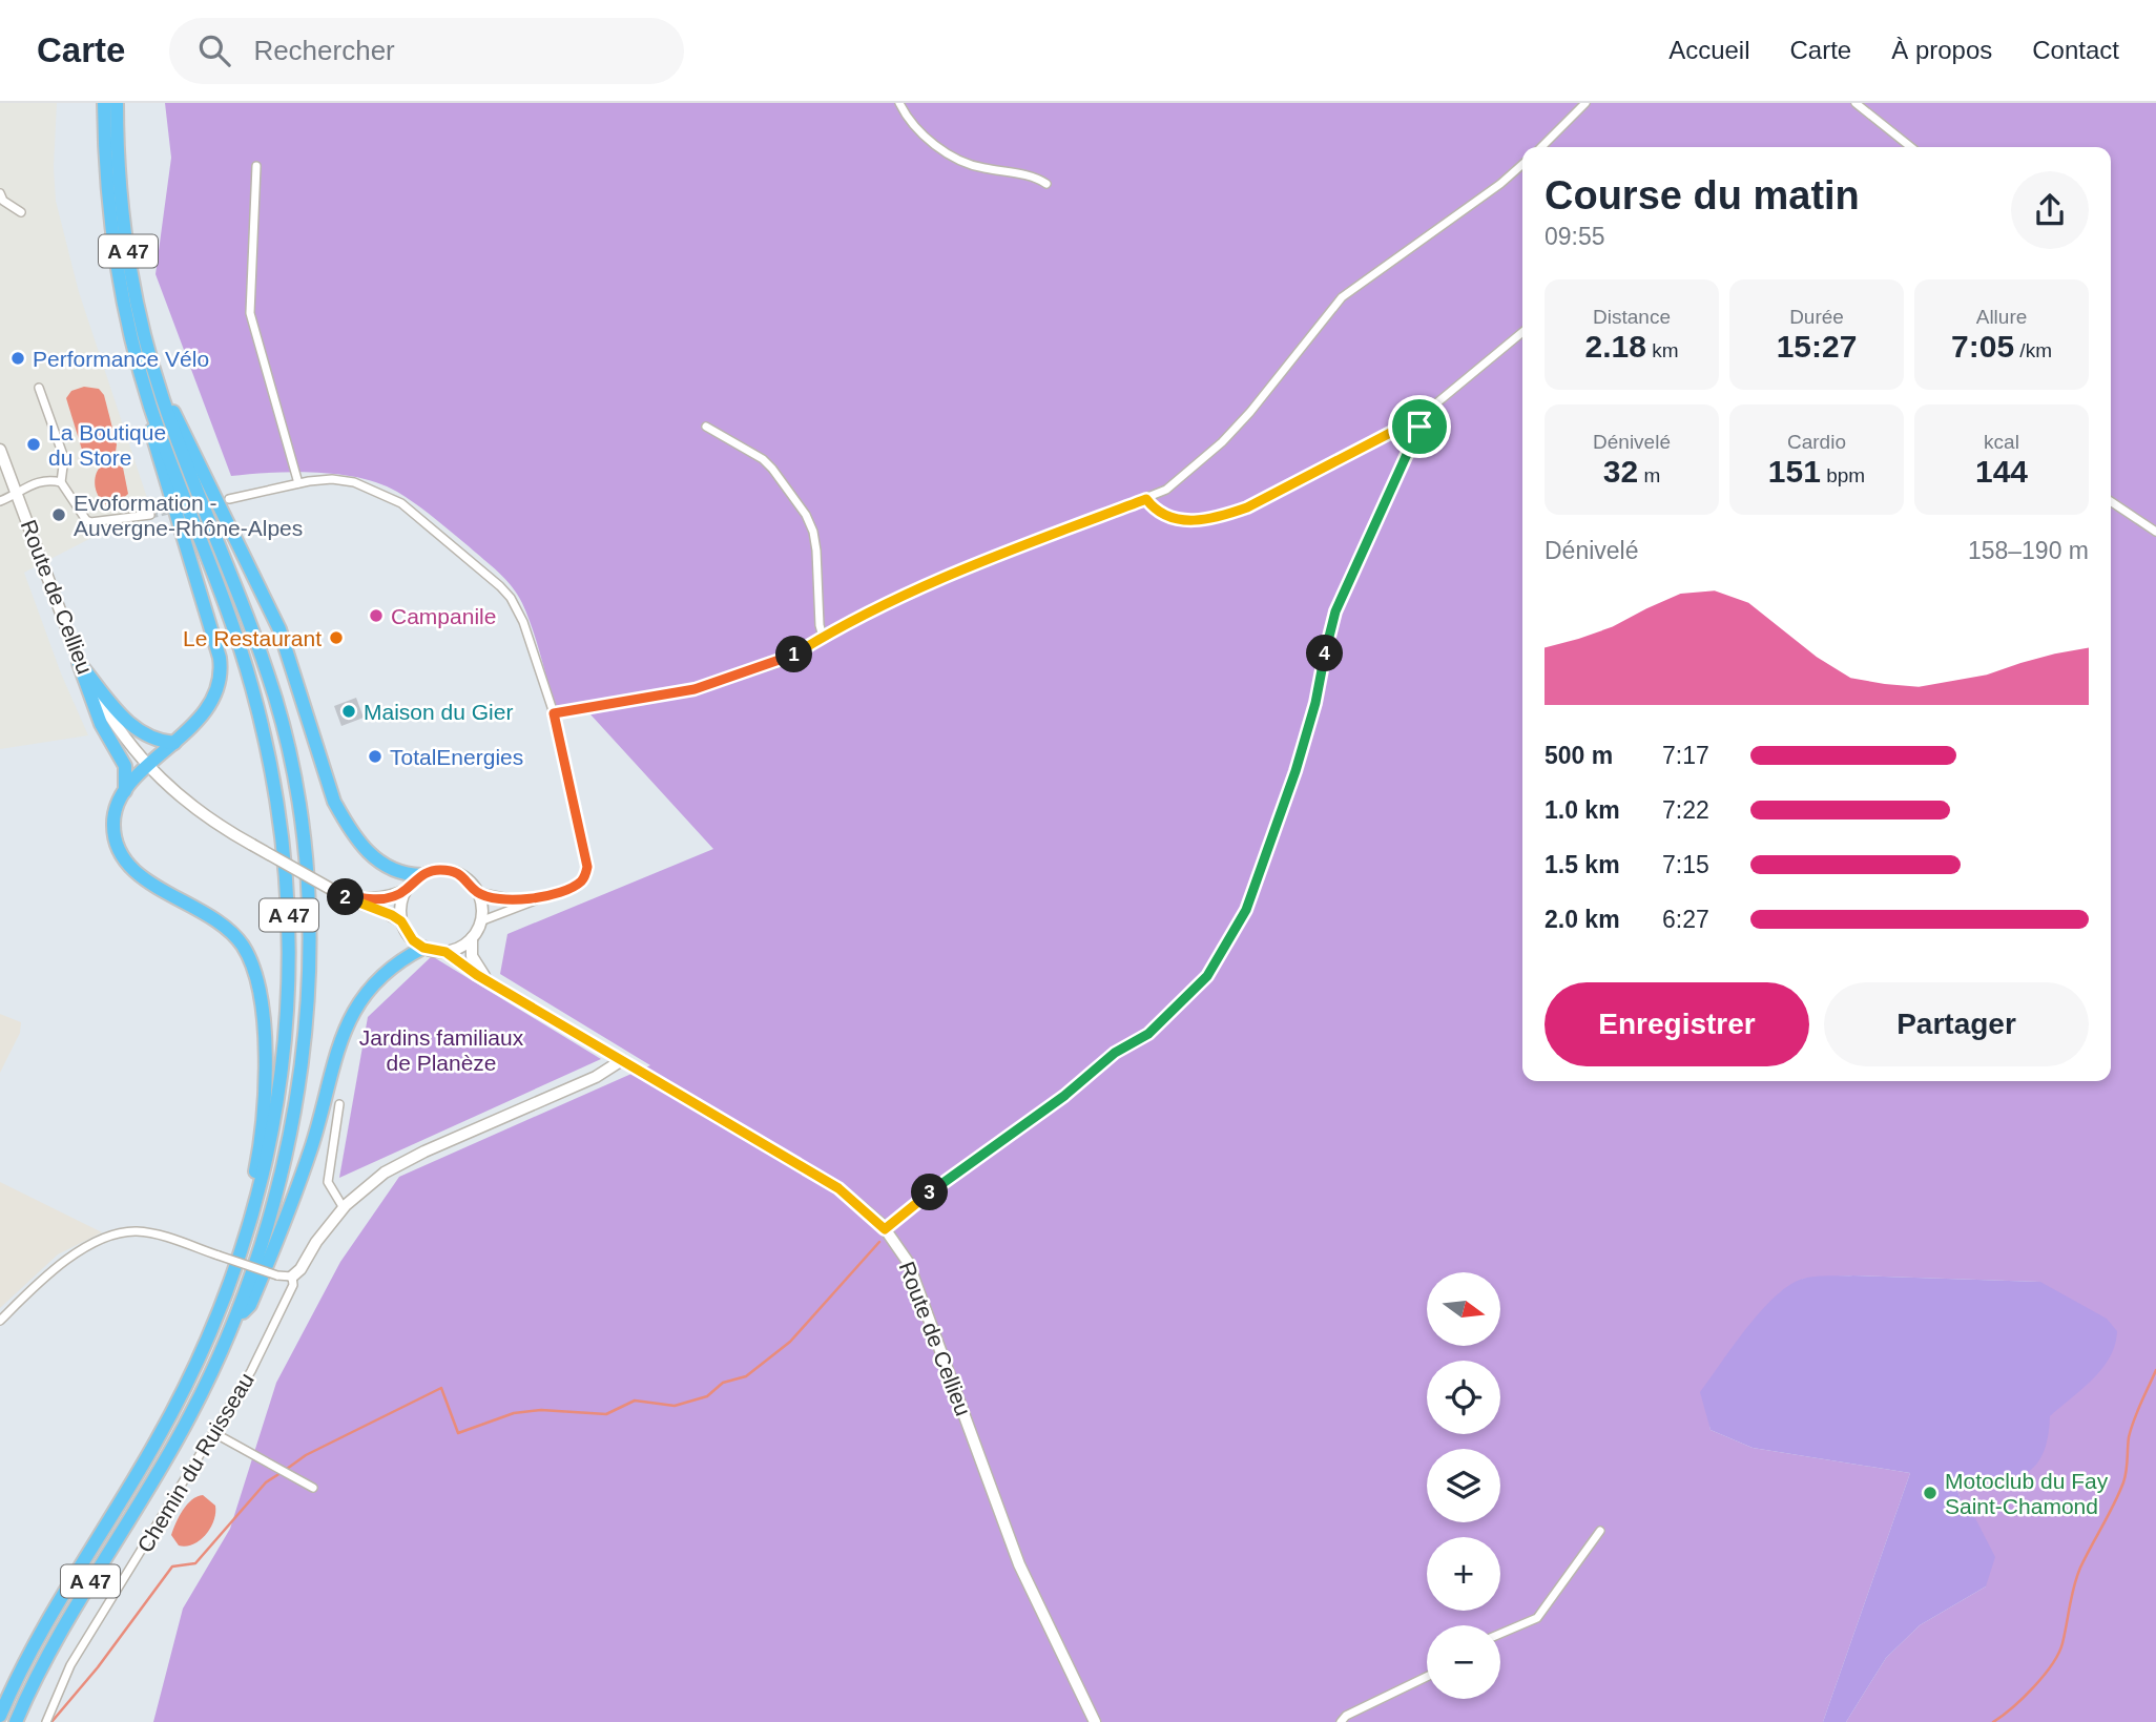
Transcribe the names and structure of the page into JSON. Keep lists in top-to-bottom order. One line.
{"streets":{"highway":["A 47"],"main road":["Route de Cellieu"],"street":["Chemin du Ruisseau"]},"parks":["Jardins familiaux de Planèze"],"places":["Performance Vélo","La Boutique du Store","Evoformation - Auvergne-Rhône-Alpes","Campanile","Le Restaurant","Maison du Gier","TotalEnergies","Motoclub du Fay Saint-Chamond"],"north":"right","page":{"header":"Carte","search":"Rechercher","nav":["Accueil","Carte","À propos","Contact"],"heading":["Course du matin","09:55"],"stats":[["Distance","2.18 km"],["Durée","15:27"],["Allure","7:05 /km"],["Dénivelé","32 m"],["Cardio","151 bpm"],["kcal","144"]],"chart":["Dénivelé","158–190 m"],"pins":["4","1","2","3"],"list":[{"name":"500 m","note":"7:17"},{"name":"1.0 km","note":"7:22"},{"name":"1.5 km","note":"7:15"},{"name":"2.0 km","note":"6:27"}],"buttons":["Enregistrer","Partager"],"map_buttons":["+","−"]}}
